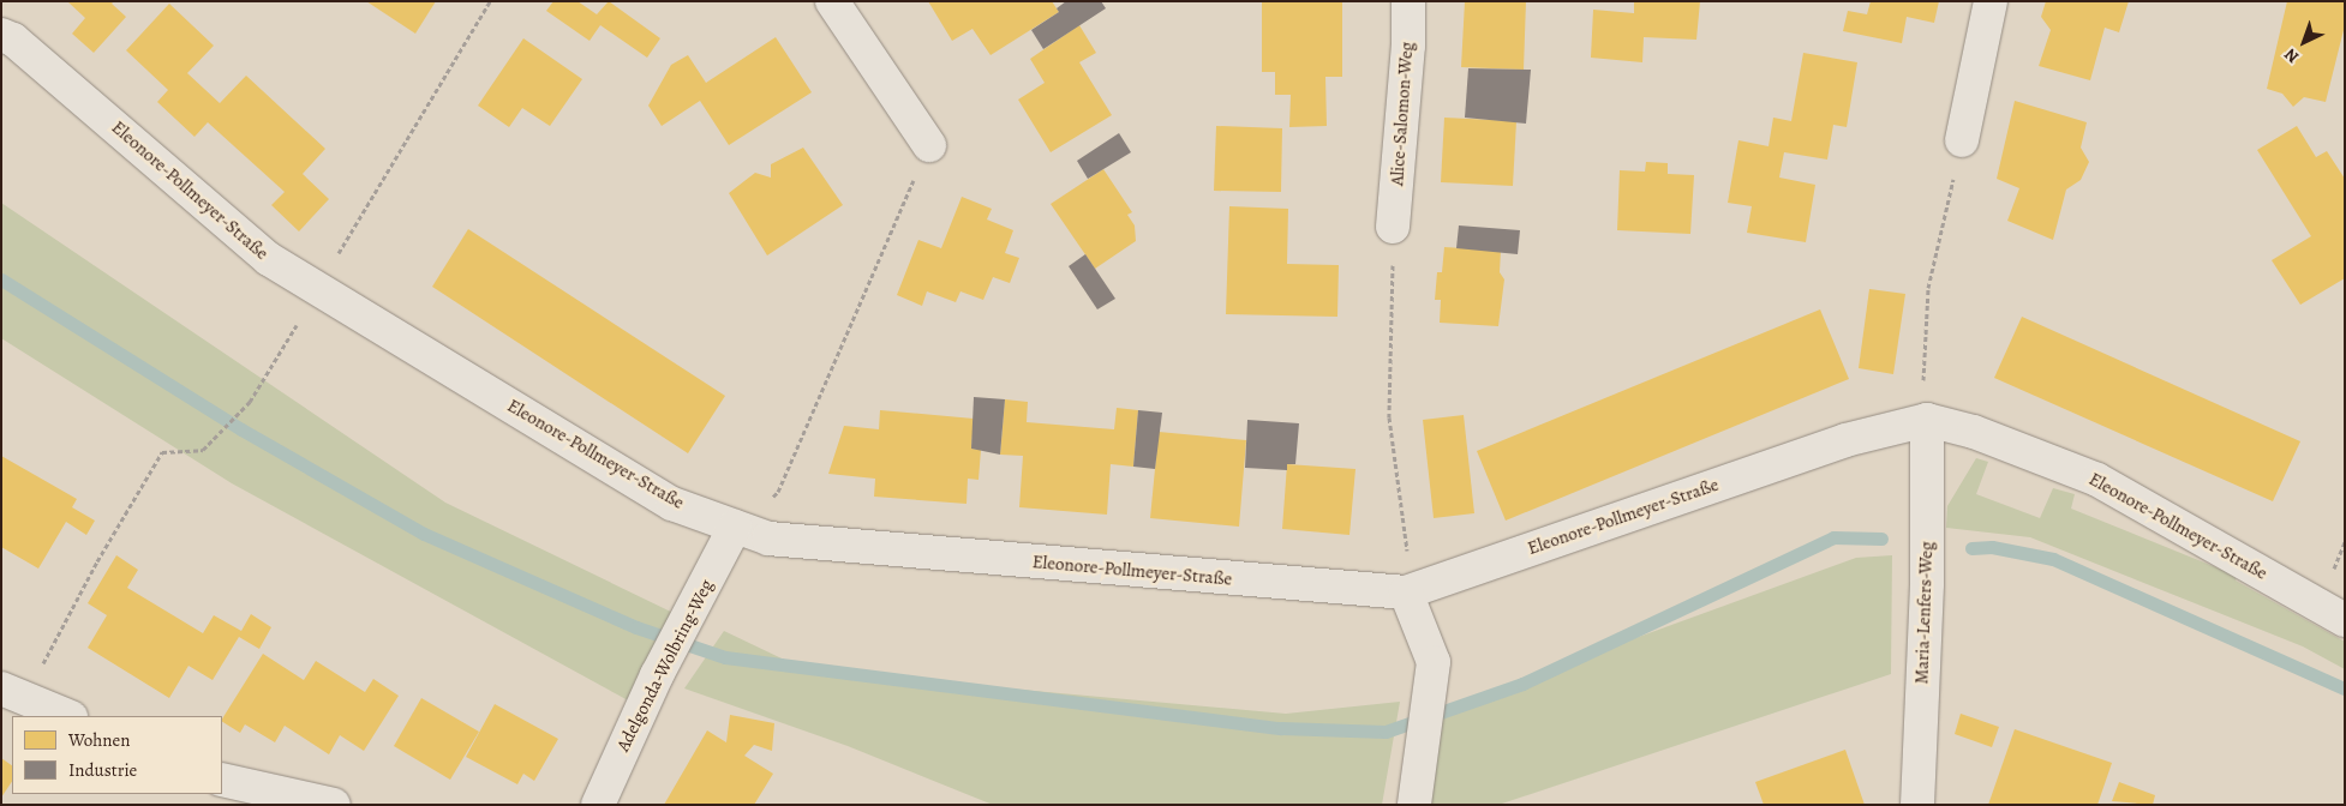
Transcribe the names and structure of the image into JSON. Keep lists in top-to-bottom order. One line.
{"streets":{"street":["Alice-Salomon-Weg","Eleonore-Pollmeyer-Straße","Maria-Lenfers-Weg","Adelgonda-Wolbring-Weg"]},"crossings":[["Eleonore-Pollmeyer-Straße","Maria-Lenfers-Weg"],["Eleonore-Pollmeyer-Straße","Adelgonda-Wolbring-Weg"]],"legend":["Wohnen","Industrie"],"north":"bottom left"}
